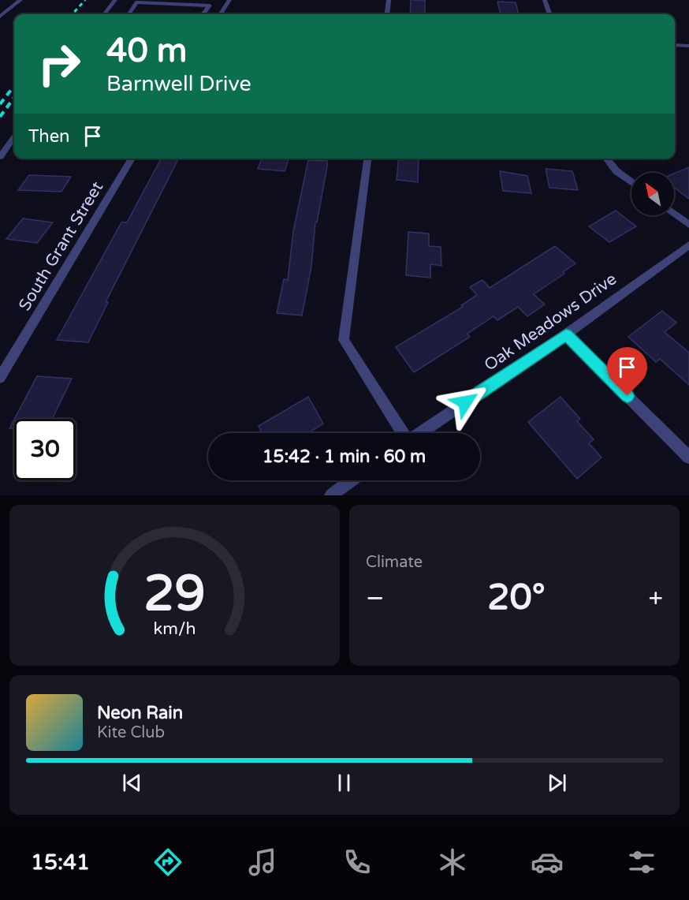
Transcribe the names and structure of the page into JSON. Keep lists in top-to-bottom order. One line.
{"streets":{"street":["South Grant Street","Oak Meadows Drive"]},"north":"top left","page":{"turn":["40 m","Barnwell Drive"],"then":"Then","limit":"30","trip":"15:42 · 1 min · 60 m","tile":"Climate","heat":["−","20°","+"],"song":["Neon Rain","Kite Club"],"tabs":"15:41","gauge":["29","km/h"]}}
